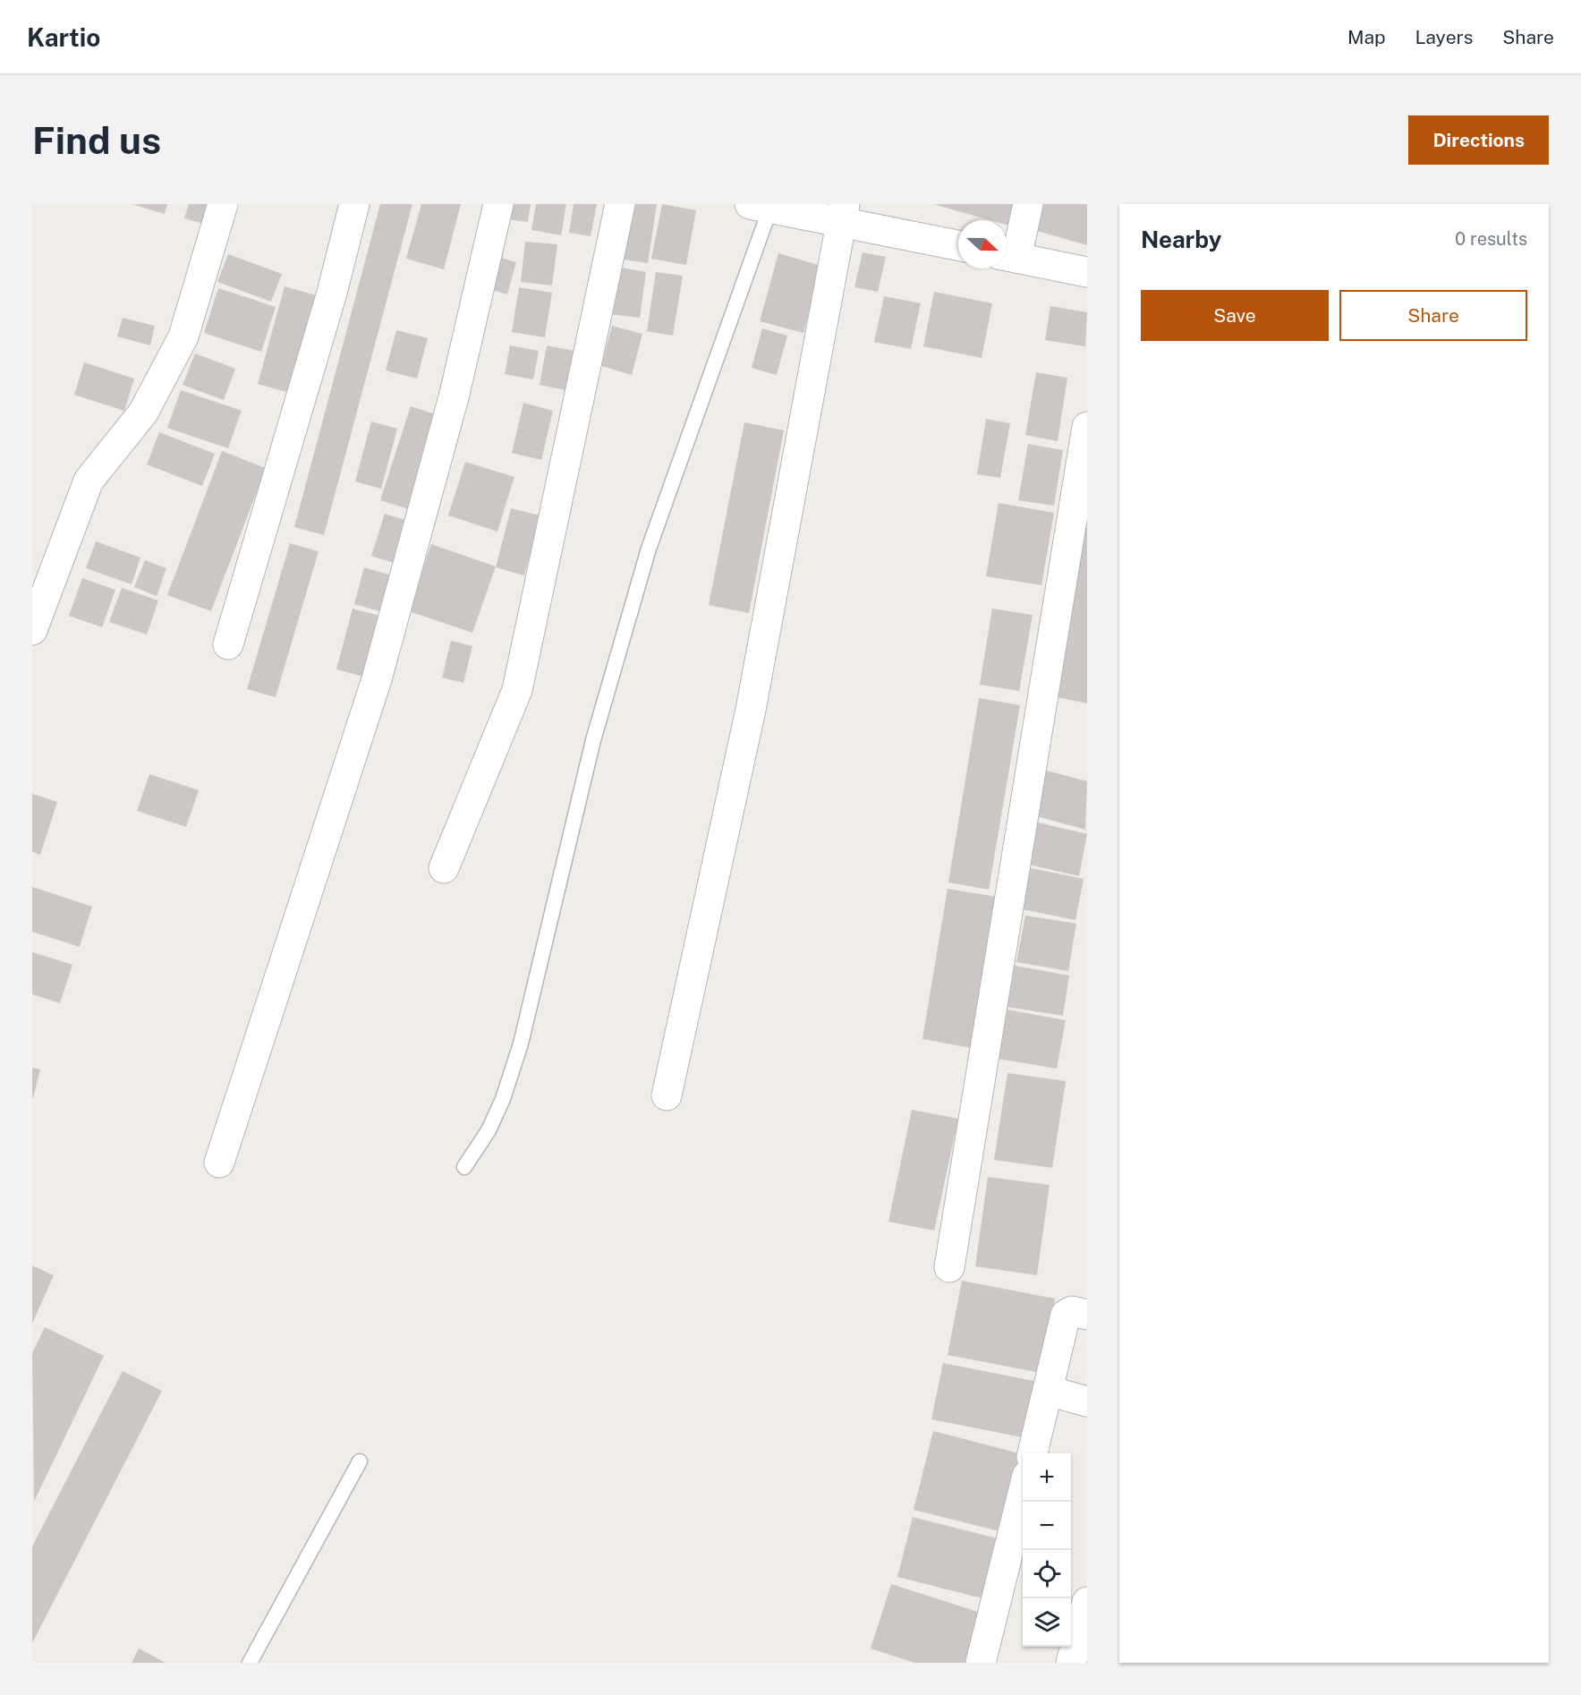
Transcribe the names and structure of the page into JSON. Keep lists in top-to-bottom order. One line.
{"north":"right","page":{"header":"Kartio","nav":["Map","Layers","Share"],"buttons":["Directions",["Save","Share"]],"title":"Find us","heading":["Nearby","0 results"],"map_buttons":["+","−"]}}
